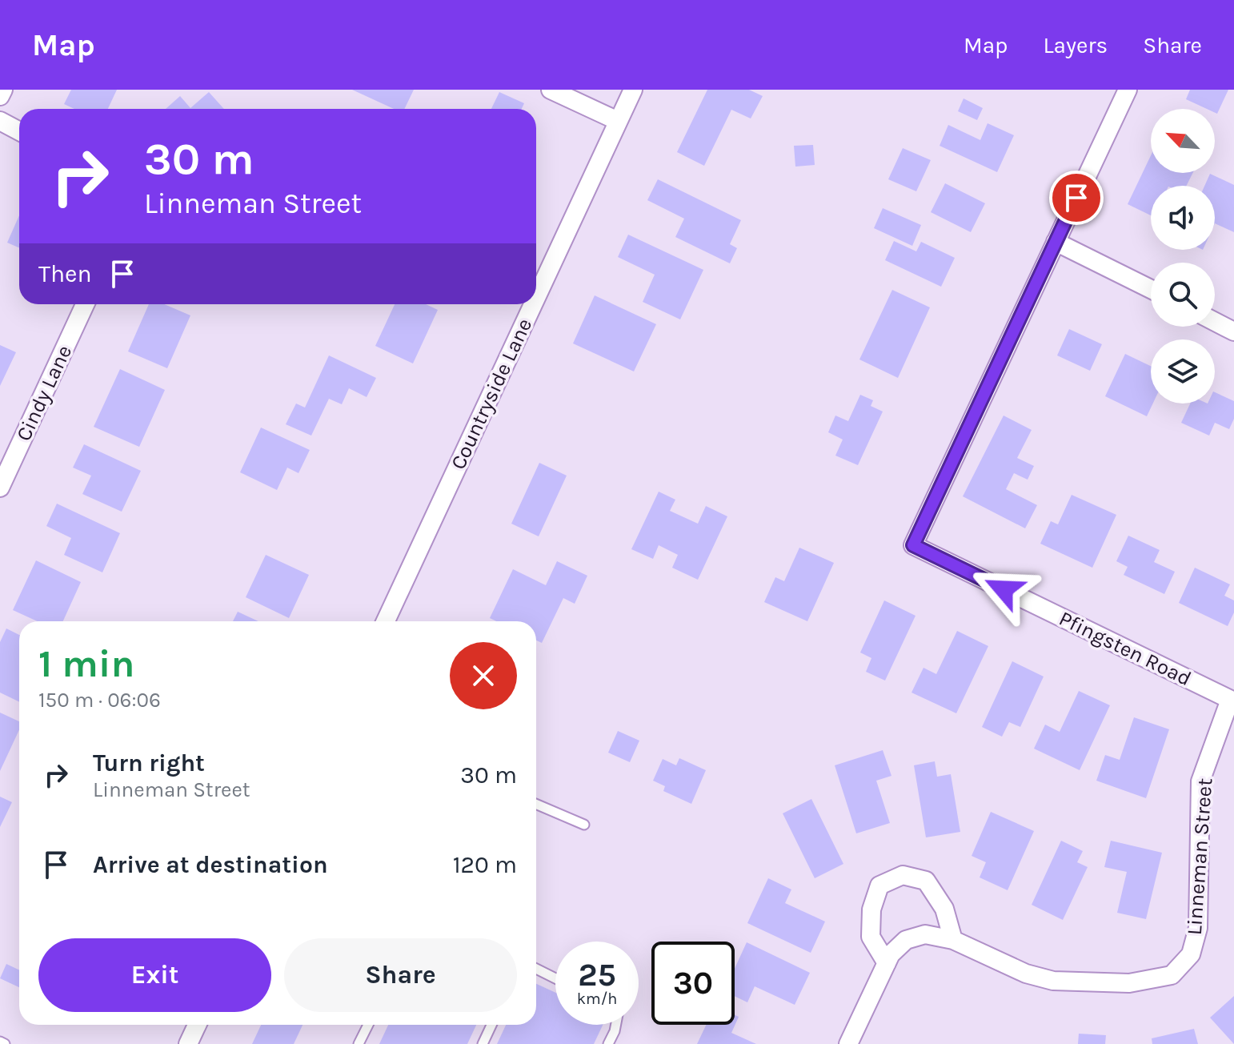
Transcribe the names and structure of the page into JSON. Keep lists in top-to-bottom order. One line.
{"streets":{"street":["Cindy Lane","Countryside Lane","Pfingsten Road","Linneman Street"]},"crossings":[["Pfingsten Road","Linneman Street"]],"north":"top left","page":{"header":"Map","nav":["Map","Layers","Share"],"turn":["30 m","Linneman Street"],"then":"Then","heading":["1 min","150 m · 06:06"],"list":[{"name":"Turn right","note":"Linneman Street","value":"30 m"},{"name":"Arrive at destination","value":"120 m"}],"buttons":["Exit","Share"],"speed":"25 km/h","limit":"30"}}
